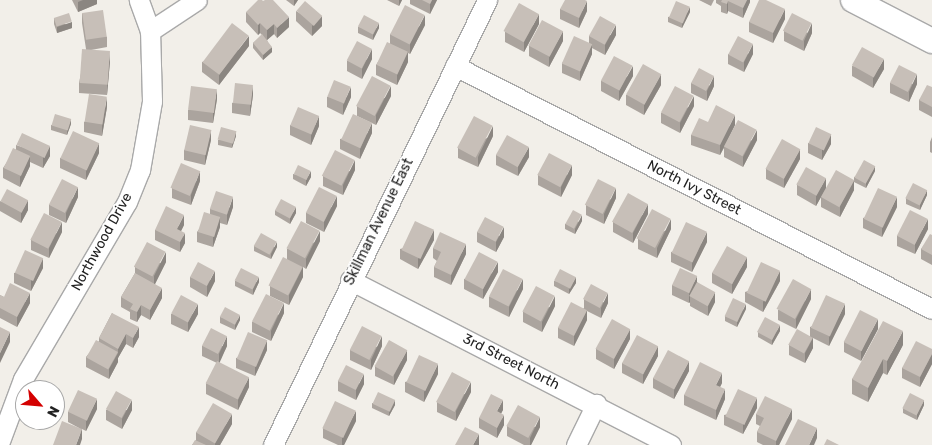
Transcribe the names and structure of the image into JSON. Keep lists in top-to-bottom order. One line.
{"streets":{"street":["North Ivy Street","Skillman Avenue East","Northwood Drive","3rd Street North"]},"crossings":[["North Ivy Street","Skillman Avenue East"],["Skillman Avenue East","3rd Street North"]],"north":"bottom right"}
